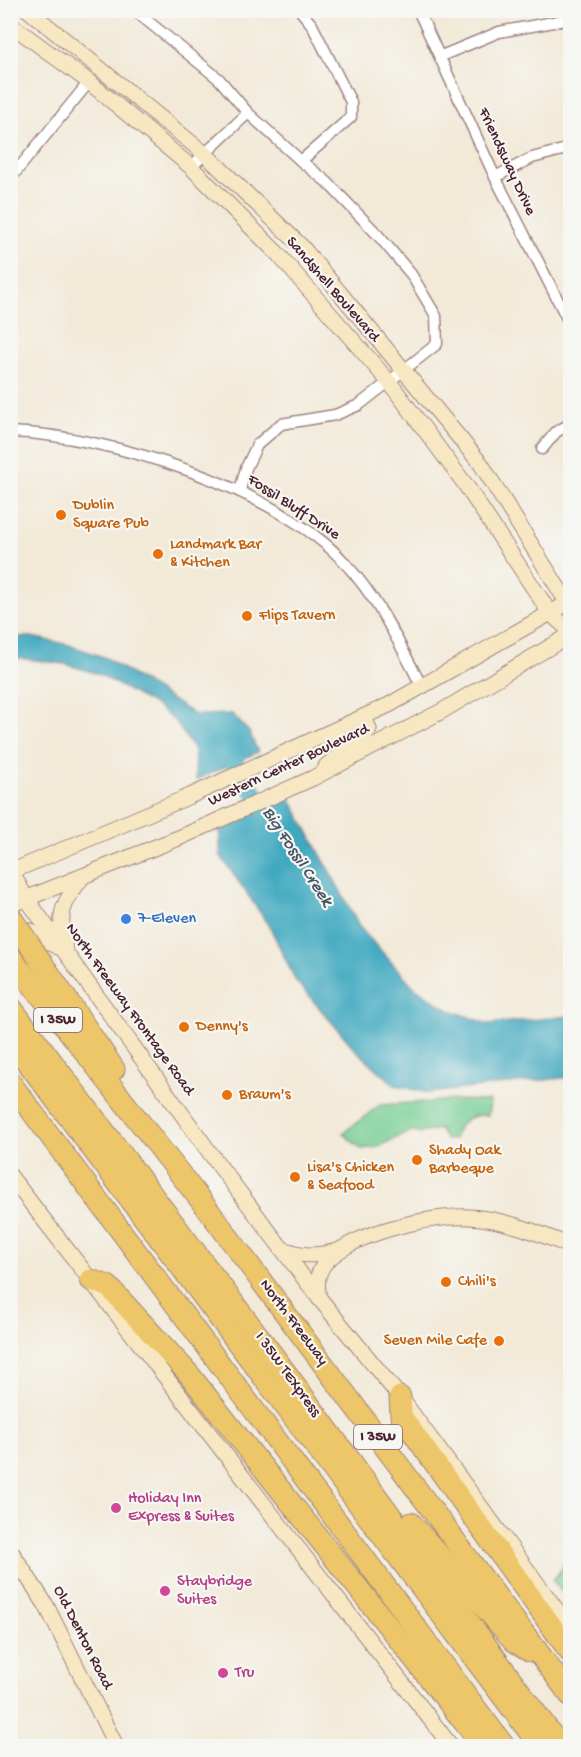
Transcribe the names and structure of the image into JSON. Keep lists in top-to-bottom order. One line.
{"streets":{"highway":["I 35W","North Freeway","I 35W TEXpress"],"main road":["Sandshell Boulevard","Western Center Boulevard","North Freeway Frontage Road","Old Denton Road"],"street":["Friendsway Drive","Fossil Bluff Drive"]},"crossings":[["Sandshell Boulevard","Western Center Boulevard"],["Fossil Bluff Drive","Western Center Boulevard"],["Western Center Boulevard","North Freeway Frontage Road"]],"water":["Big Fossil Creek"],"places":["Dublin Square Pub","Landmark Bar & Kitchen","Flips Tavern","7-Eleven","Denny's","Braum's","Shady Oak Barbeque","Lisa's Chicken & Seafood","Chili's","Seven Mile Cafe","Holiday Inn Express & Suites","Staybridge Suites","Tru"]}
